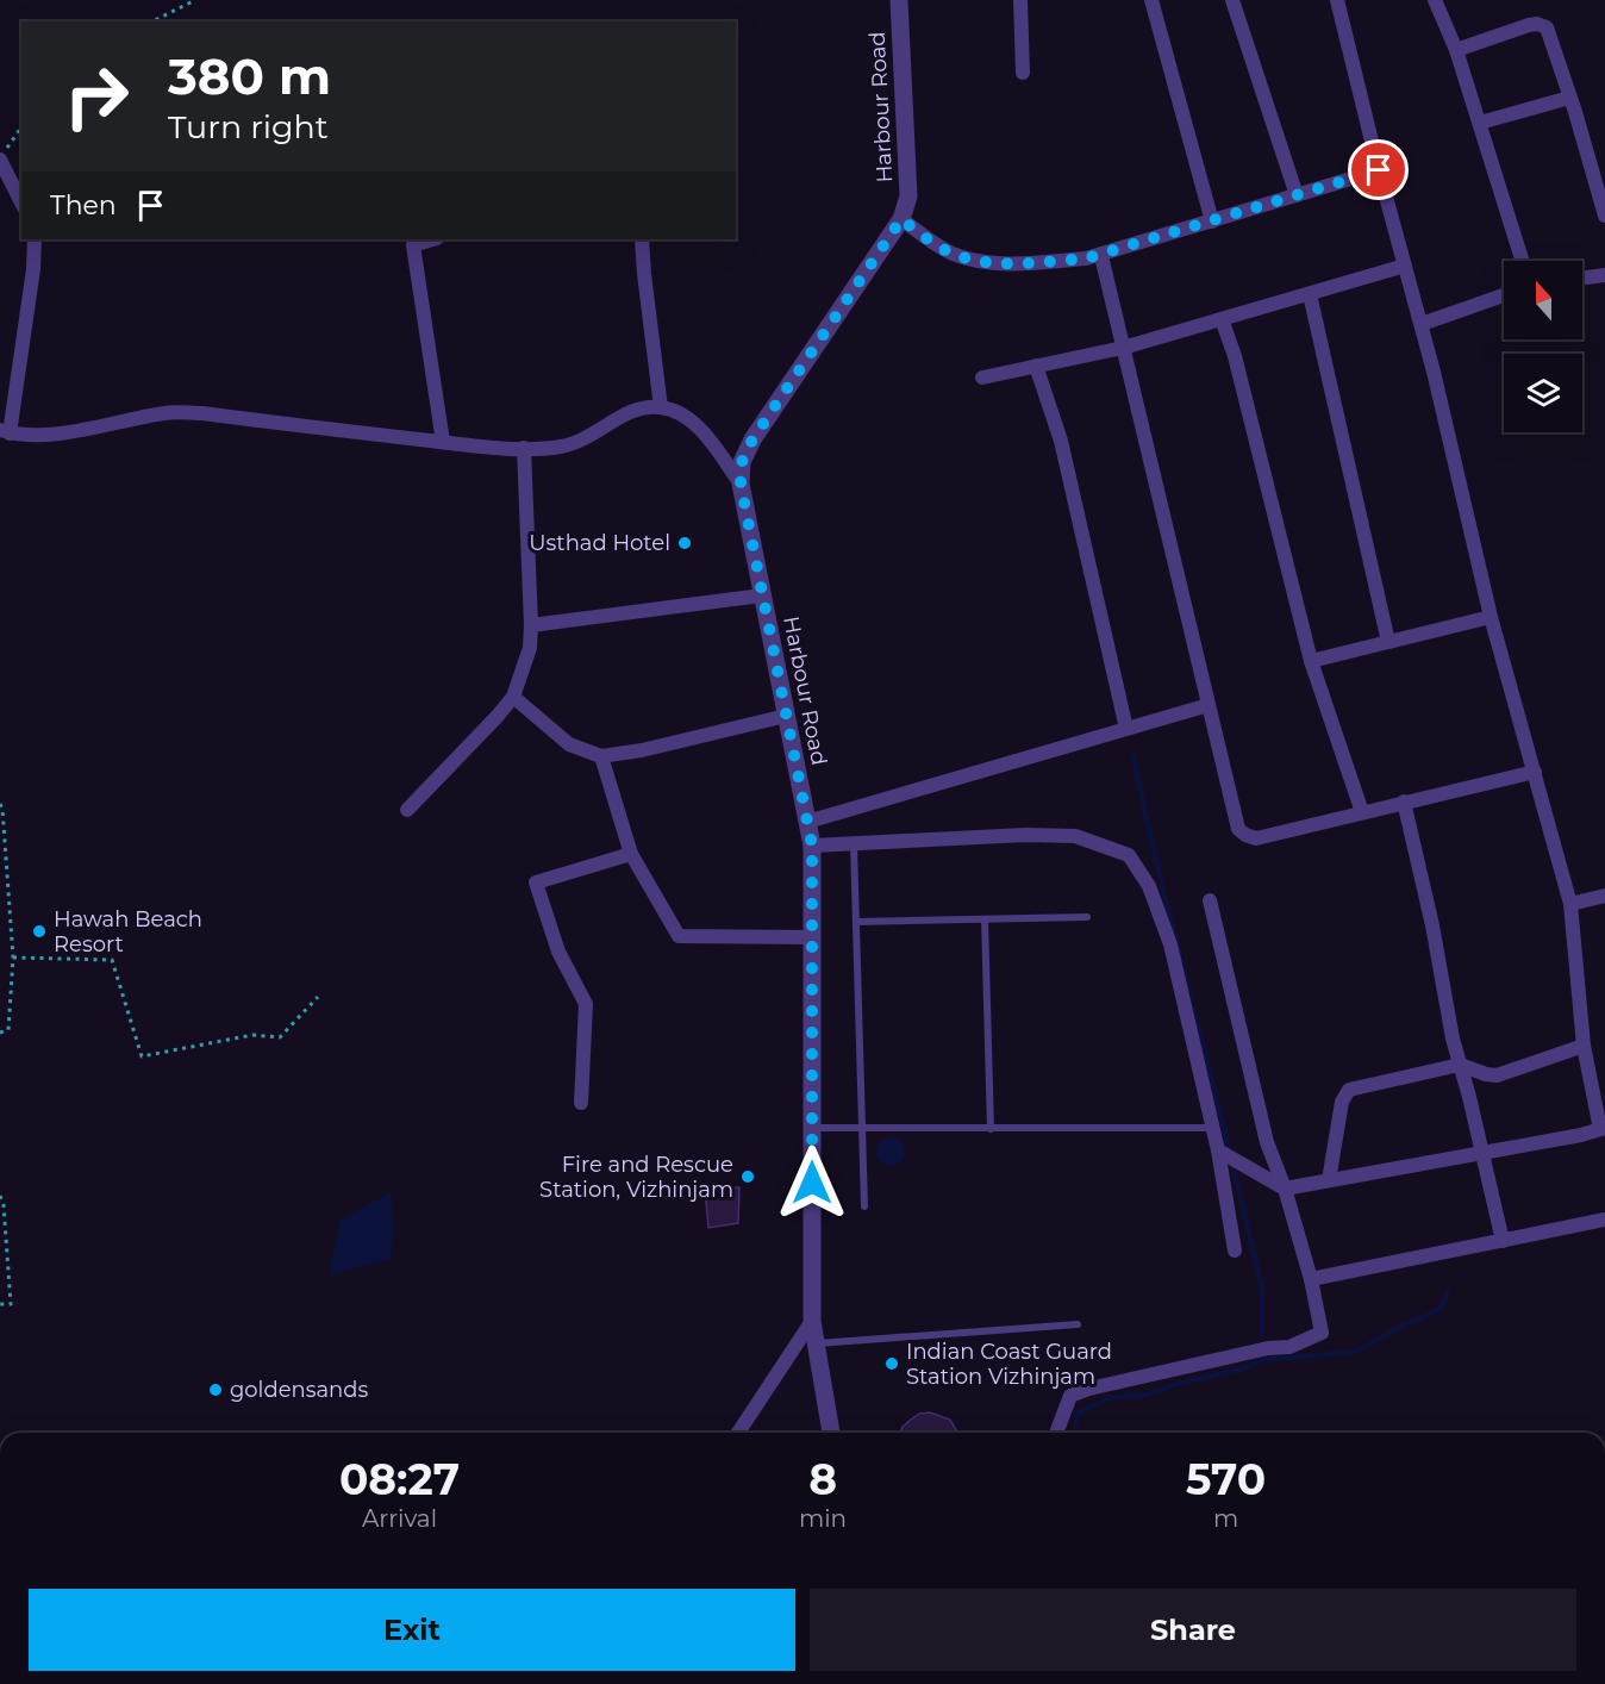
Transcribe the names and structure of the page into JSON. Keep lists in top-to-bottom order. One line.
{"streets":{"street":["Harbour Road"]},"places":["Usthad Hotel","Hawah Beach Resort","Fire and Rescue Station, Vizhinjam","Indian Coast Guard Station Vizhinjam","goldensands"],"north":"top","page":{"turn":["380 m","Turn right"],"then":"Then","eta":["08:27","Arrival","8","min","570","m"],"buttons":["Exit","Share"]}}
